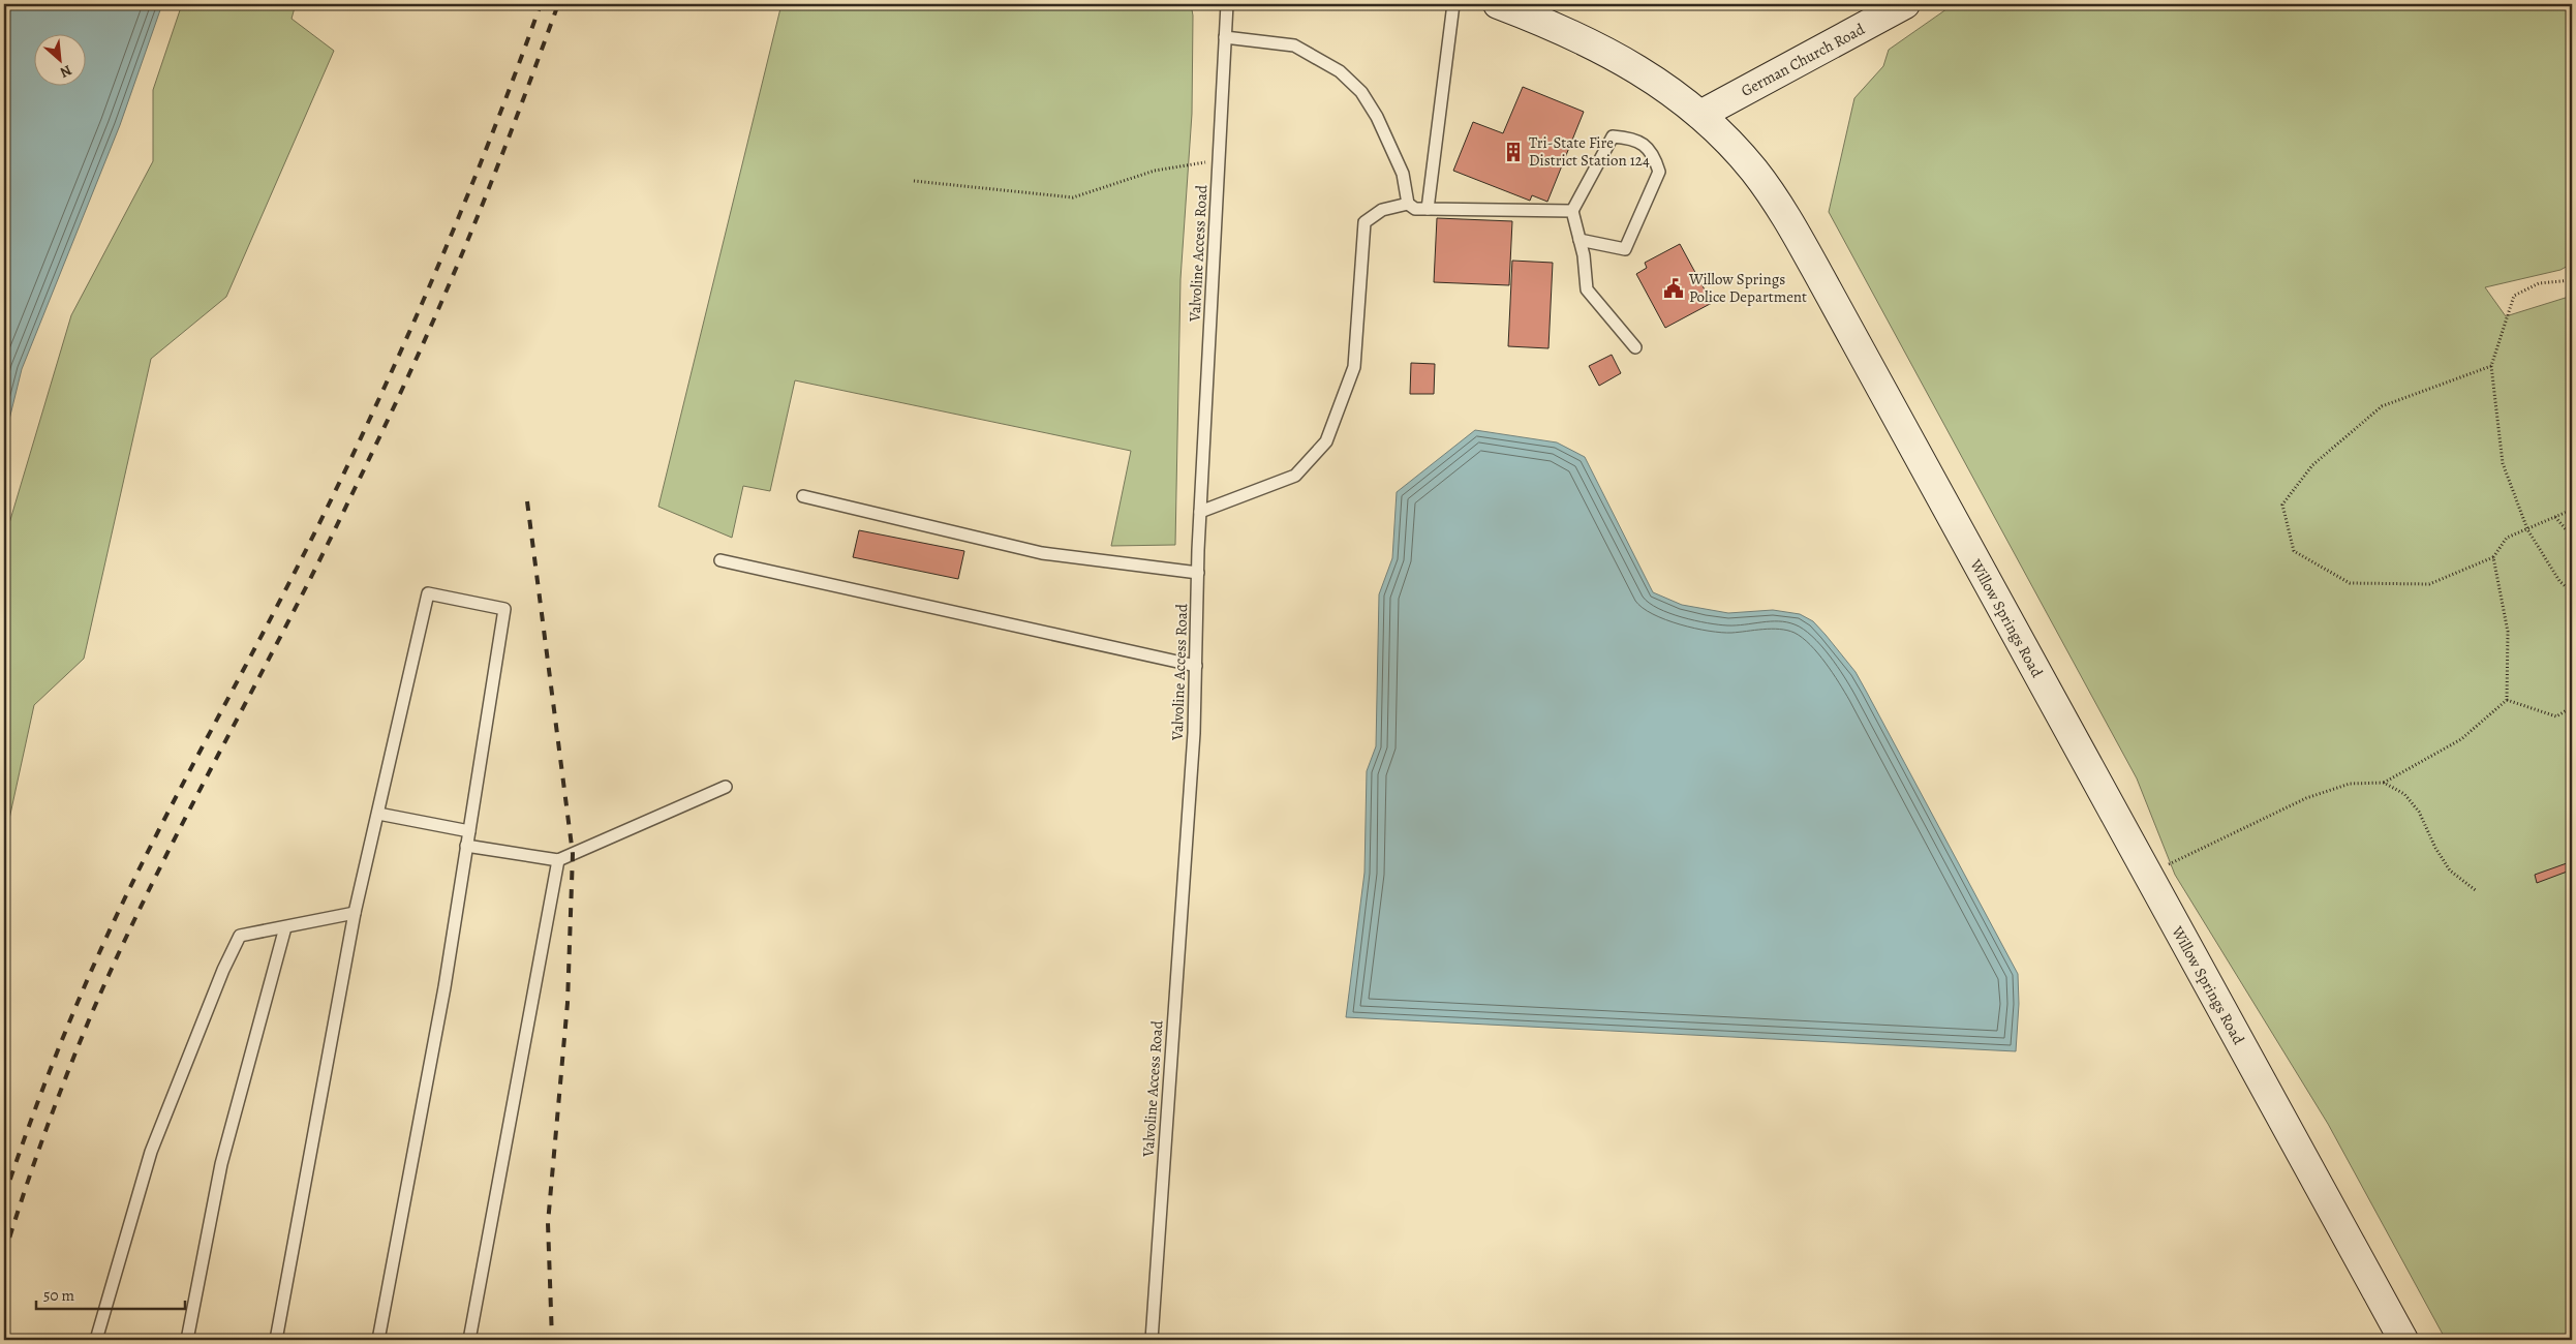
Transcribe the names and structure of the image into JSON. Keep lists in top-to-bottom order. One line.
{"streets":{"main road":["German Church Road","Willow Springs Road"],"lane":["Valvoline Access Road"]},"crossings":[["German Church Road","Willow Springs Road"]],"places":{"building":["Tri-State Fire District Station 124"],"public building":["Willow Springs Police Department"]},"scale_bar":"50 m","north":"bottom right"}
